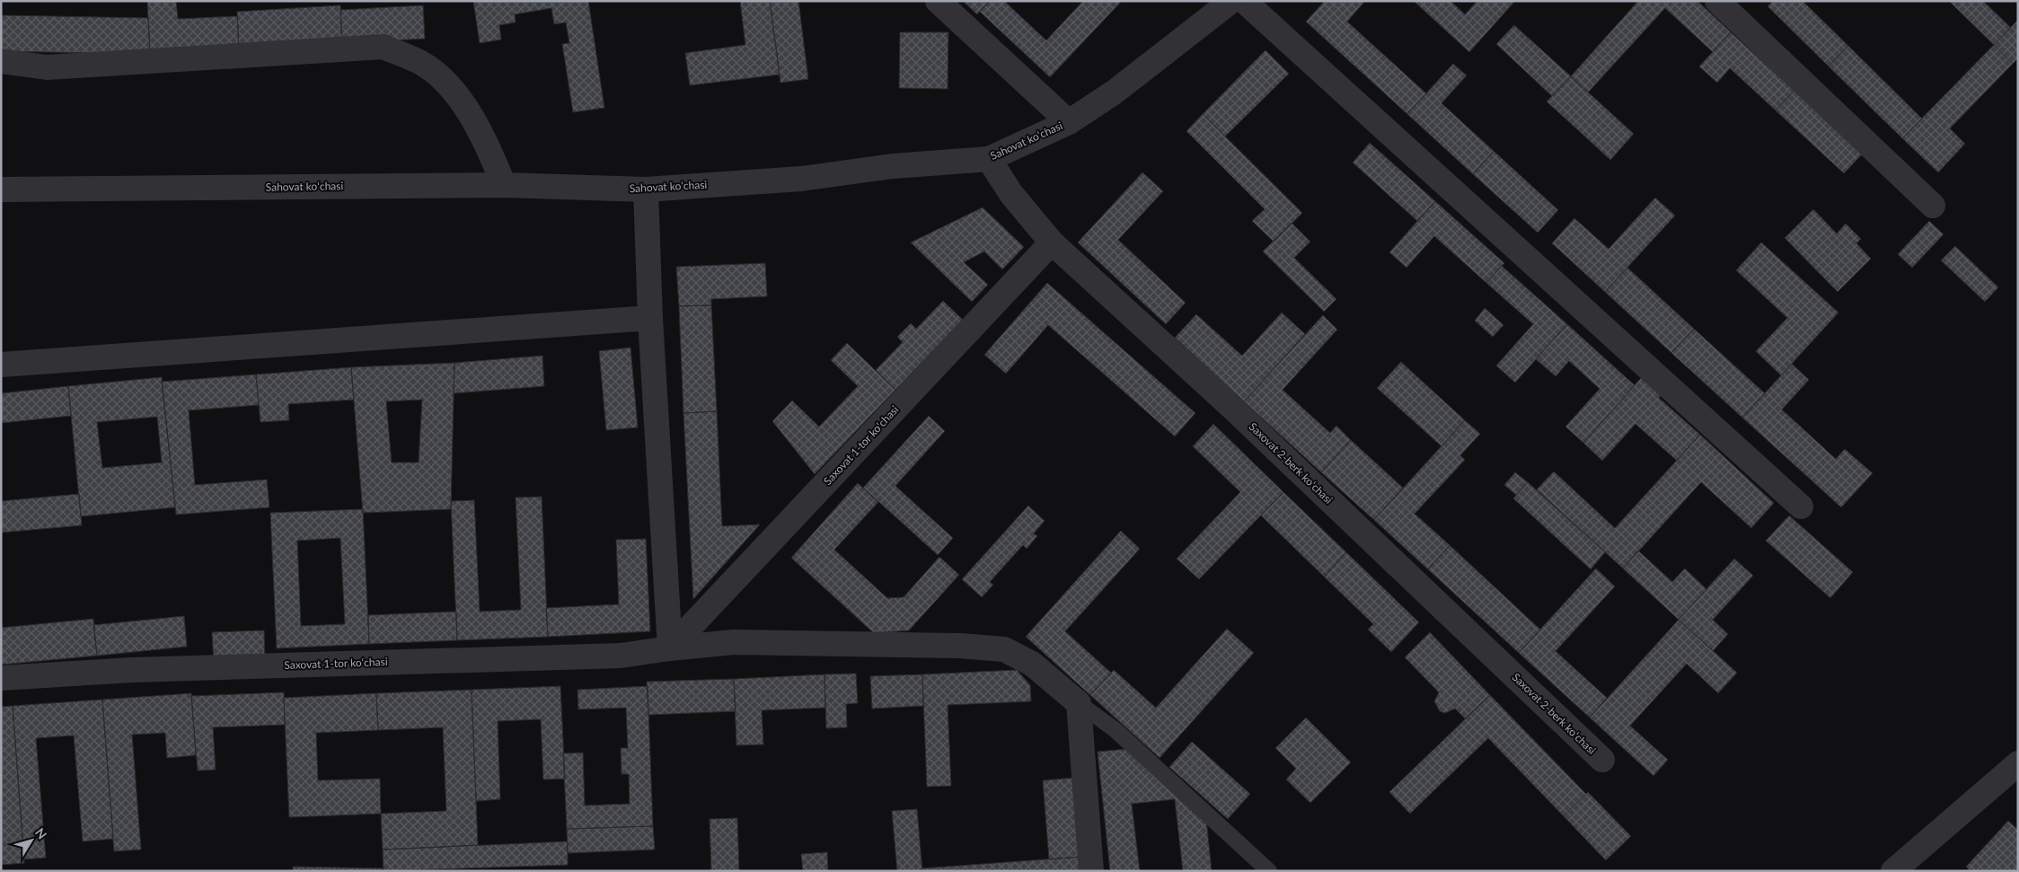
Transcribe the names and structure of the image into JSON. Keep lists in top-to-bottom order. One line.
{"streets":{"street":["Sahovat koʻchasi","Saxovat 1-tor koʻchasi","Saxovat 2-berk koʻchasi"]},"crossings":[["Sahovat koʻchasi","Saxovat 2-berk koʻchasi"],["Saxovat 1-tor koʻchasi","Saxovat 2-berk koʻchasi"]],"north":"top right"}
